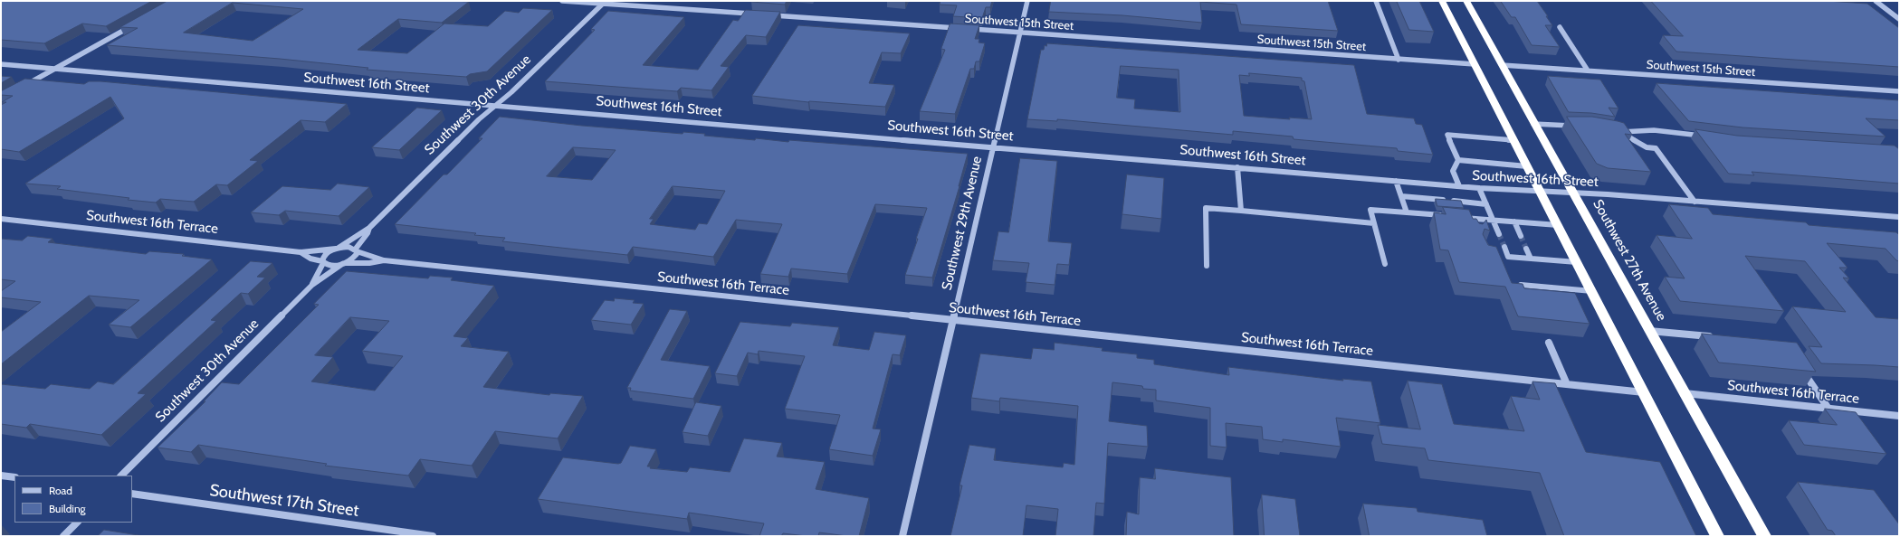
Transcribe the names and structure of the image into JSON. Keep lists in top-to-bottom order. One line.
{"streets":{"highway":["Southwest 27th Avenue"],"street":["Southwest 15th Street","Southwest 16th Street","Southwest 30th Avenue","Southwest 16th Terrace","Southwest 29th Avenue","Southwest 17th Street"]},"crossings":[["Southwest 15th Street","Southwest 29th Avenue"],["Southwest 15th Street","Southwest 27th Avenue"],["Southwest 16th Street","Southwest 30th Avenue"],["Southwest 16th Street","Southwest 29th Avenue"],["Southwest 16th Street","Southwest 27th Avenue"],["Southwest 30th Avenue","Southwest 16th Terrace"],["Southwest 16th Terrace","Southwest 29th Avenue"],["Southwest 16th Terrace","Southwest 27th Avenue"]],"legend":["Road","Building"]}
